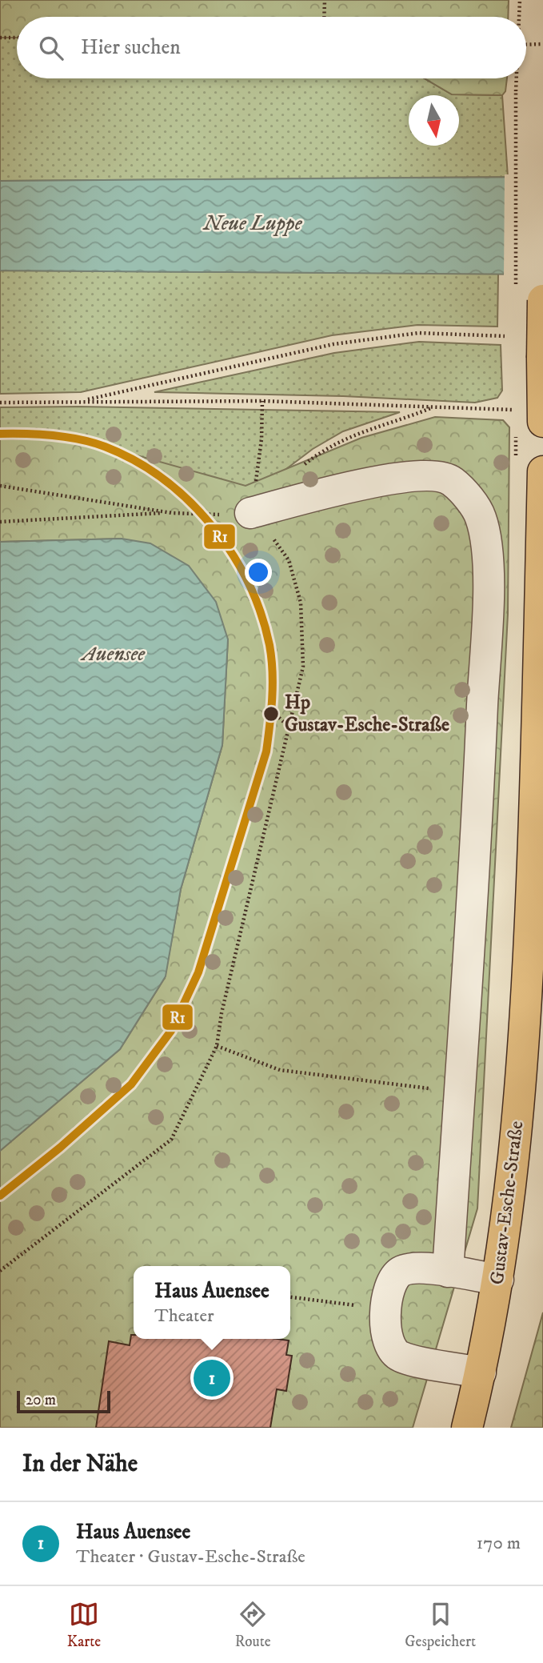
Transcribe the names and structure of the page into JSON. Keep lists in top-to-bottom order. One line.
{"streets":{"main road":["Gustav-Esche-Straße"]},"water":["Neue Luppe","Auensee"],"places":["Hp Gustav-Esche-Straße"],"lines":["transit line R1"],"scale_bar":"20 m","north":"bottom","page":{"search":"Hier suchen","popup":["Haus Auensee","Theater"],"pins":"1","scale":"20 m","heading":"In der Nähe","list":[{"mark":"1","name":"Haus Auensee","note":"Theater · Gustav-Esche-Straße","value":"170 m"}],"nav":["Karte","Route","Gespeichert"]}}
